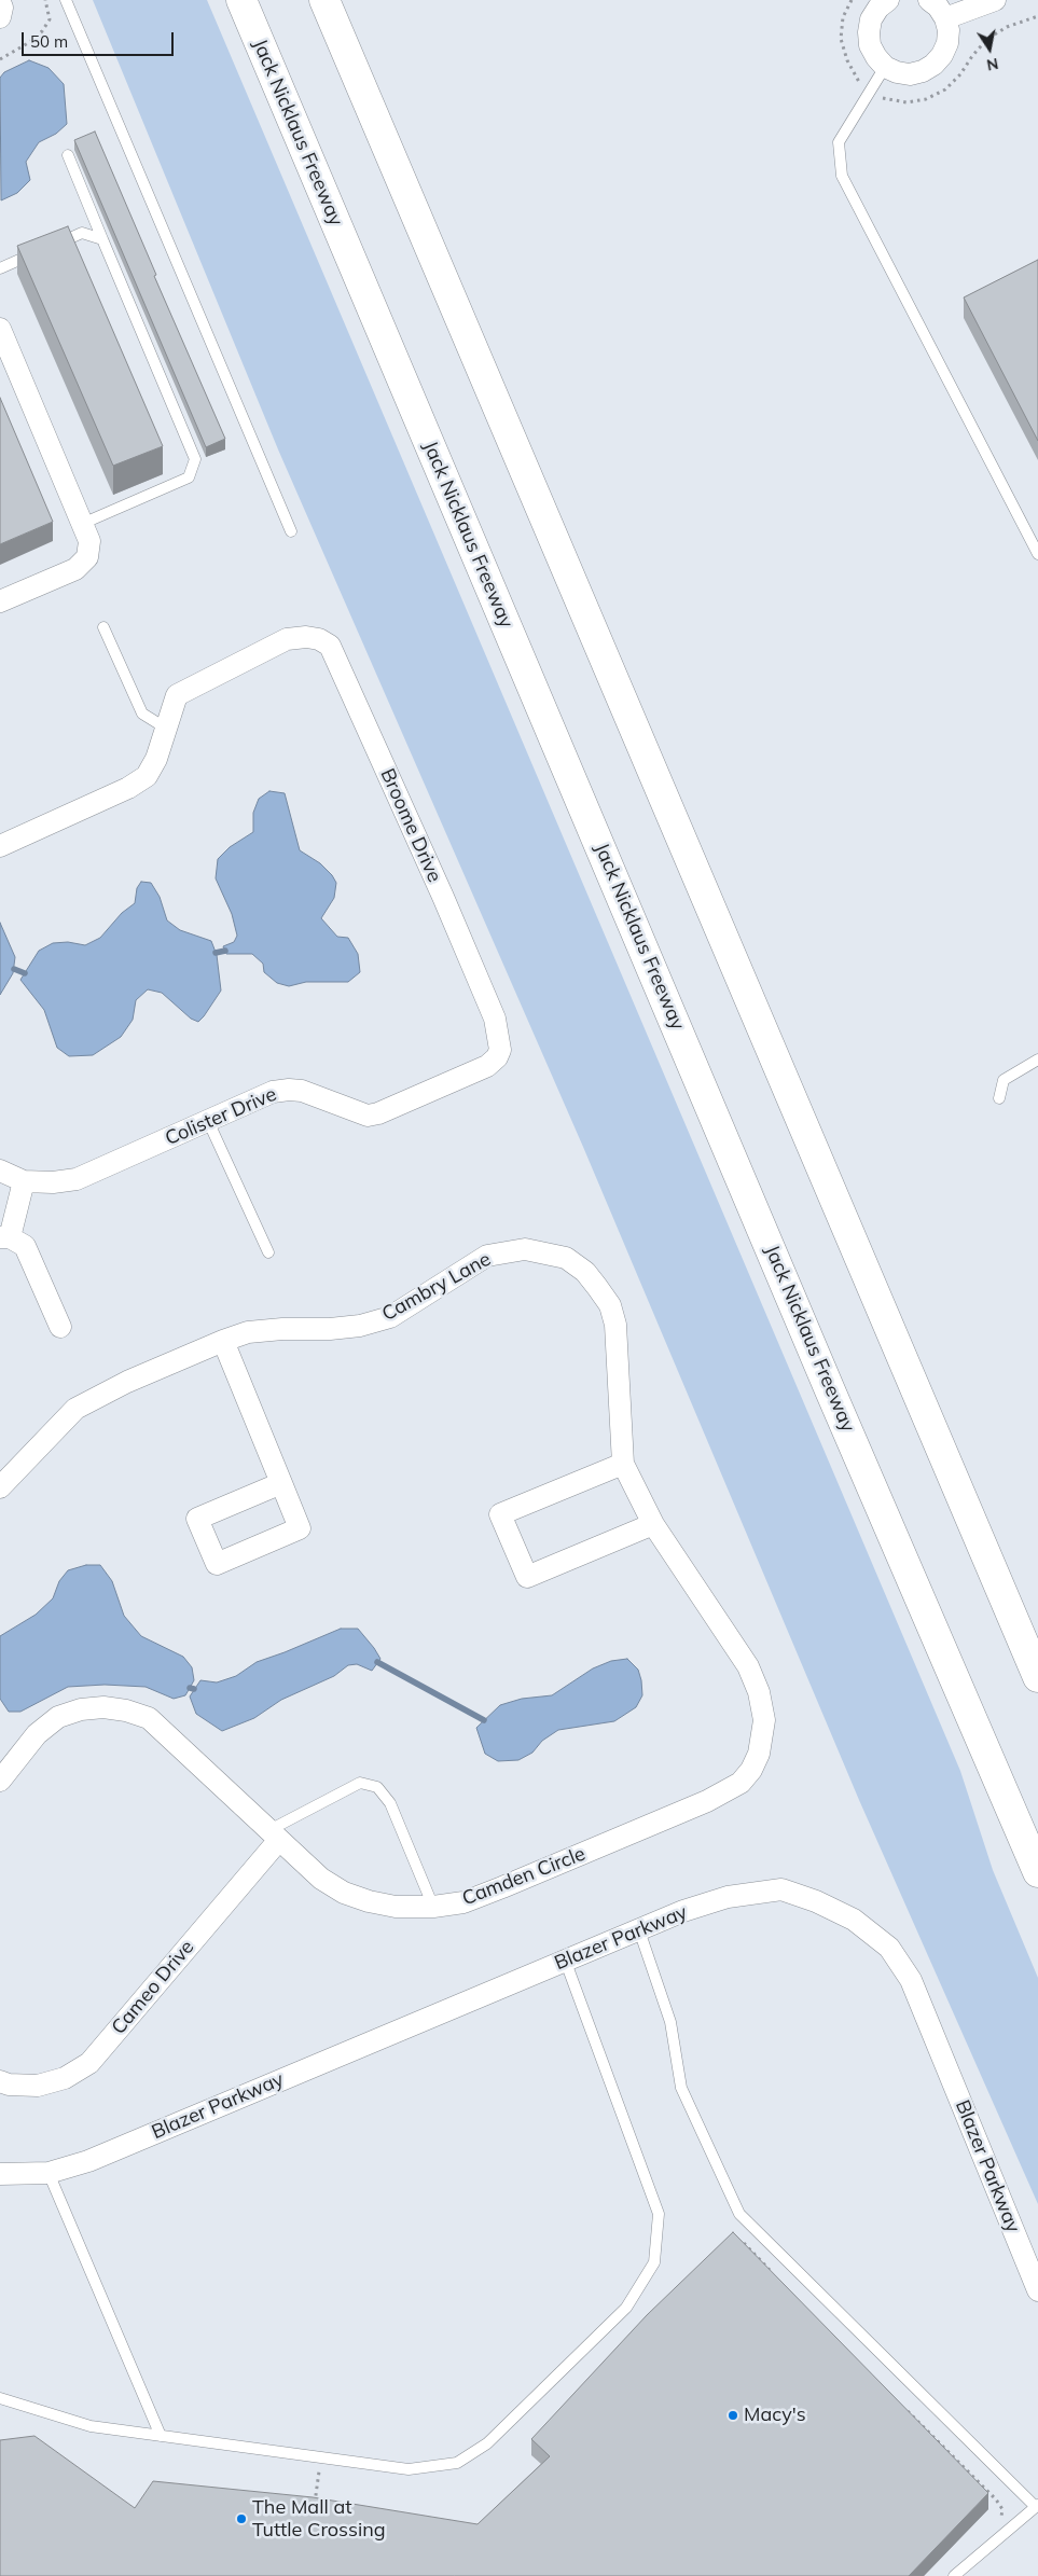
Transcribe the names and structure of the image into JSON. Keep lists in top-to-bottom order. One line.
{"streets":{"highway":["Jack Nicklaus Freeway"],"street":["Broome Drive","Colister Drive","Cambry Lane","Camden Circle","Blazer Parkway","Cameo Drive"]},"crossings":[["Broome Drive","Colister Drive"],["Cambry Lane","Camden Circle"],["Camden Circle","Cameo Drive"]],"places":["Macy's","The Mall at Tuttle Crossing"],"scale_bar":"50 m","north":"bottom"}
